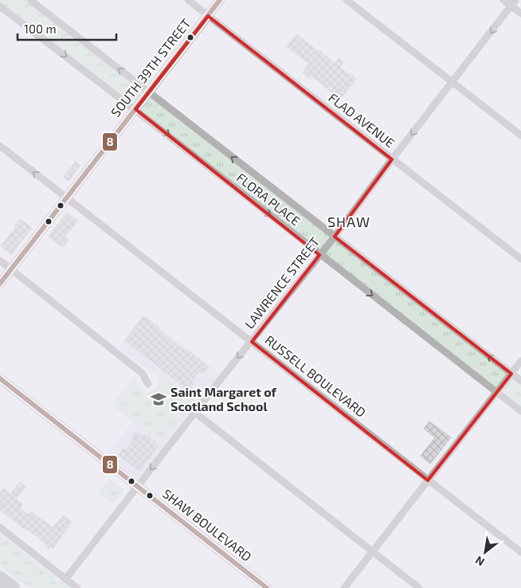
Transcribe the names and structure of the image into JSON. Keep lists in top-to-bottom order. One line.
{"streets":{"street":["SOUTH 39TH STREET","FLAD AVENUE","FLORA PLACE","LAWRENCE STREET","RUSSELL BOULEVARD","SHAW BOULEVARD"]},"crossings":[["SOUTH 39TH STREET","FLAD AVENUE"],["SOUTH 39TH STREET","FLORA PLACE"],["SOUTH 39TH STREET","RUSSELL BOULEVARD"],["FLAD AVENUE","LAWRENCE STREET"],["FLORA PLACE","LAWRENCE STREET"],["LAWRENCE STREET","RUSSELL BOULEVARD"],["LAWRENCE STREET","SHAW BOULEVARD"]],"one_way":["LAWRENCE STREET"],"districts":["SHAW"],"places":{"school or university":["Saint Margaret of Scotland School"]},"lines":["transit line 8"],"scale_bar":"100 m","north":"bottom left"}
